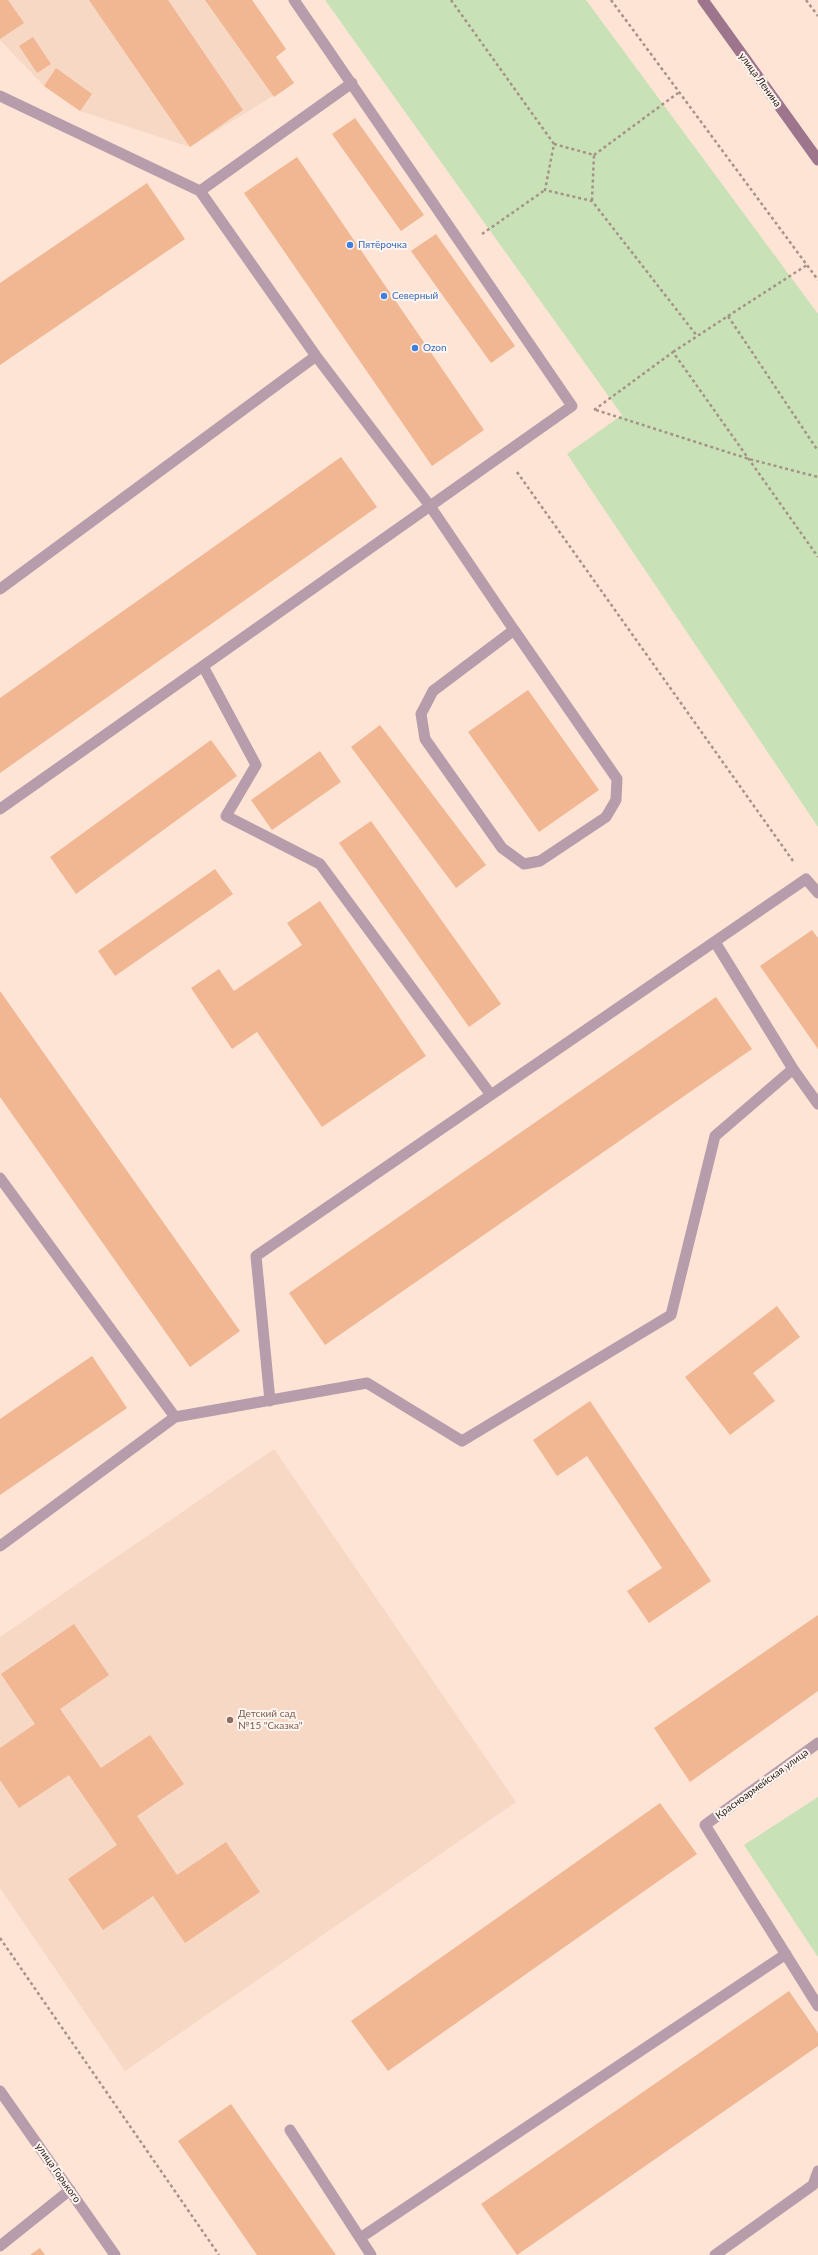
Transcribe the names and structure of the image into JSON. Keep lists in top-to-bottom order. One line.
{"streets":{"main road":["улица Ленина"],"street":["Красноармейская улица","улица Горького"]},"places":["Пятёрочка","Северный","Ozon","Детский сад №15 \"Сказка\""]}
